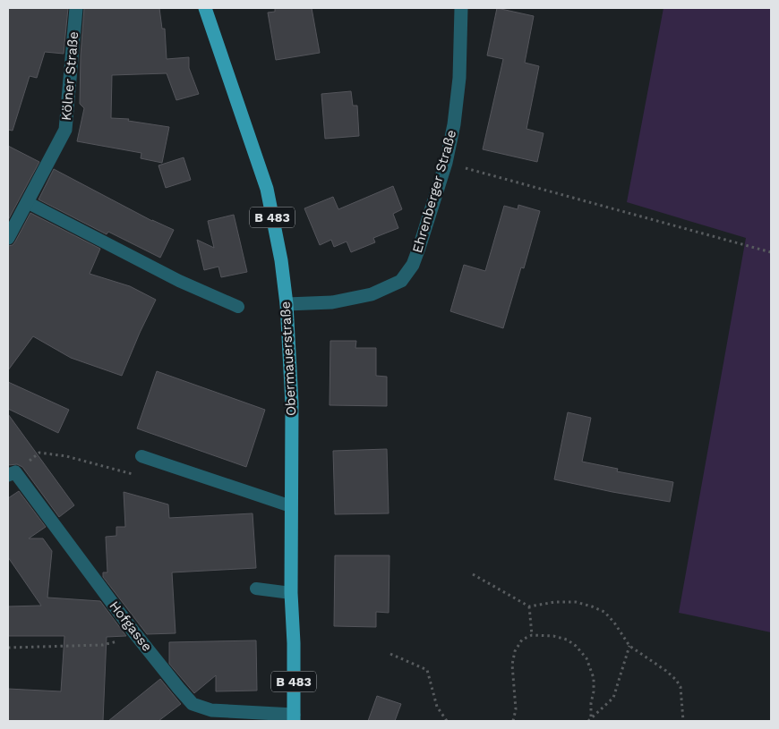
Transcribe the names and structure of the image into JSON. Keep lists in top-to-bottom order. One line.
{"streets":{"main road":["B 483","Obermauerstraße"],"street":["Kölner Straße","Ehrenberger Straße","Hofgasse"]},"crossings":[["Ehrenberger Straße","Obermauerstraße"],["Obermauerstraße","Hofgasse"]]}
